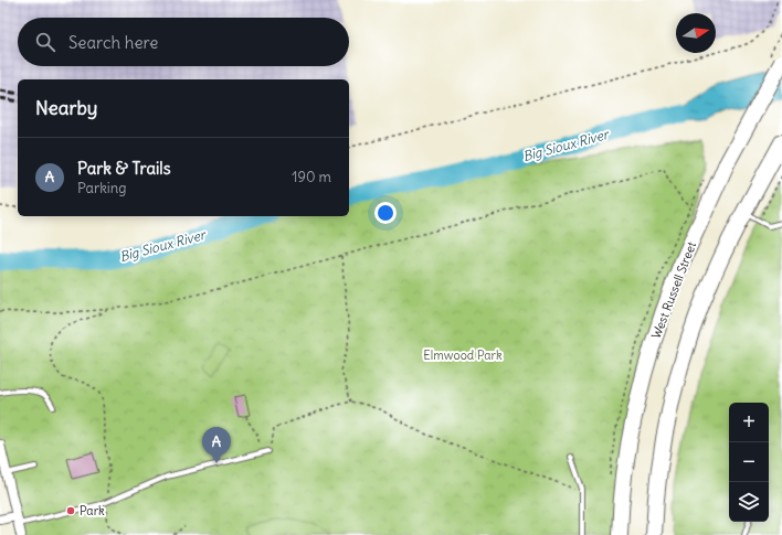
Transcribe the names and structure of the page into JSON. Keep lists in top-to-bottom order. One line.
{"streets":{"highway":["West Russell Street"]},"water":["Big Sioux River"],"parks":["Elmwood Park"],"places":["Park"],"north":"right","page":{"search":"Search here","heading":"Nearby","list":[{"mark":"A","name":"Park & Trails","note":"Parking","value":"190 m"}],"map_buttons":["+","−"],"pins":"A"}}
